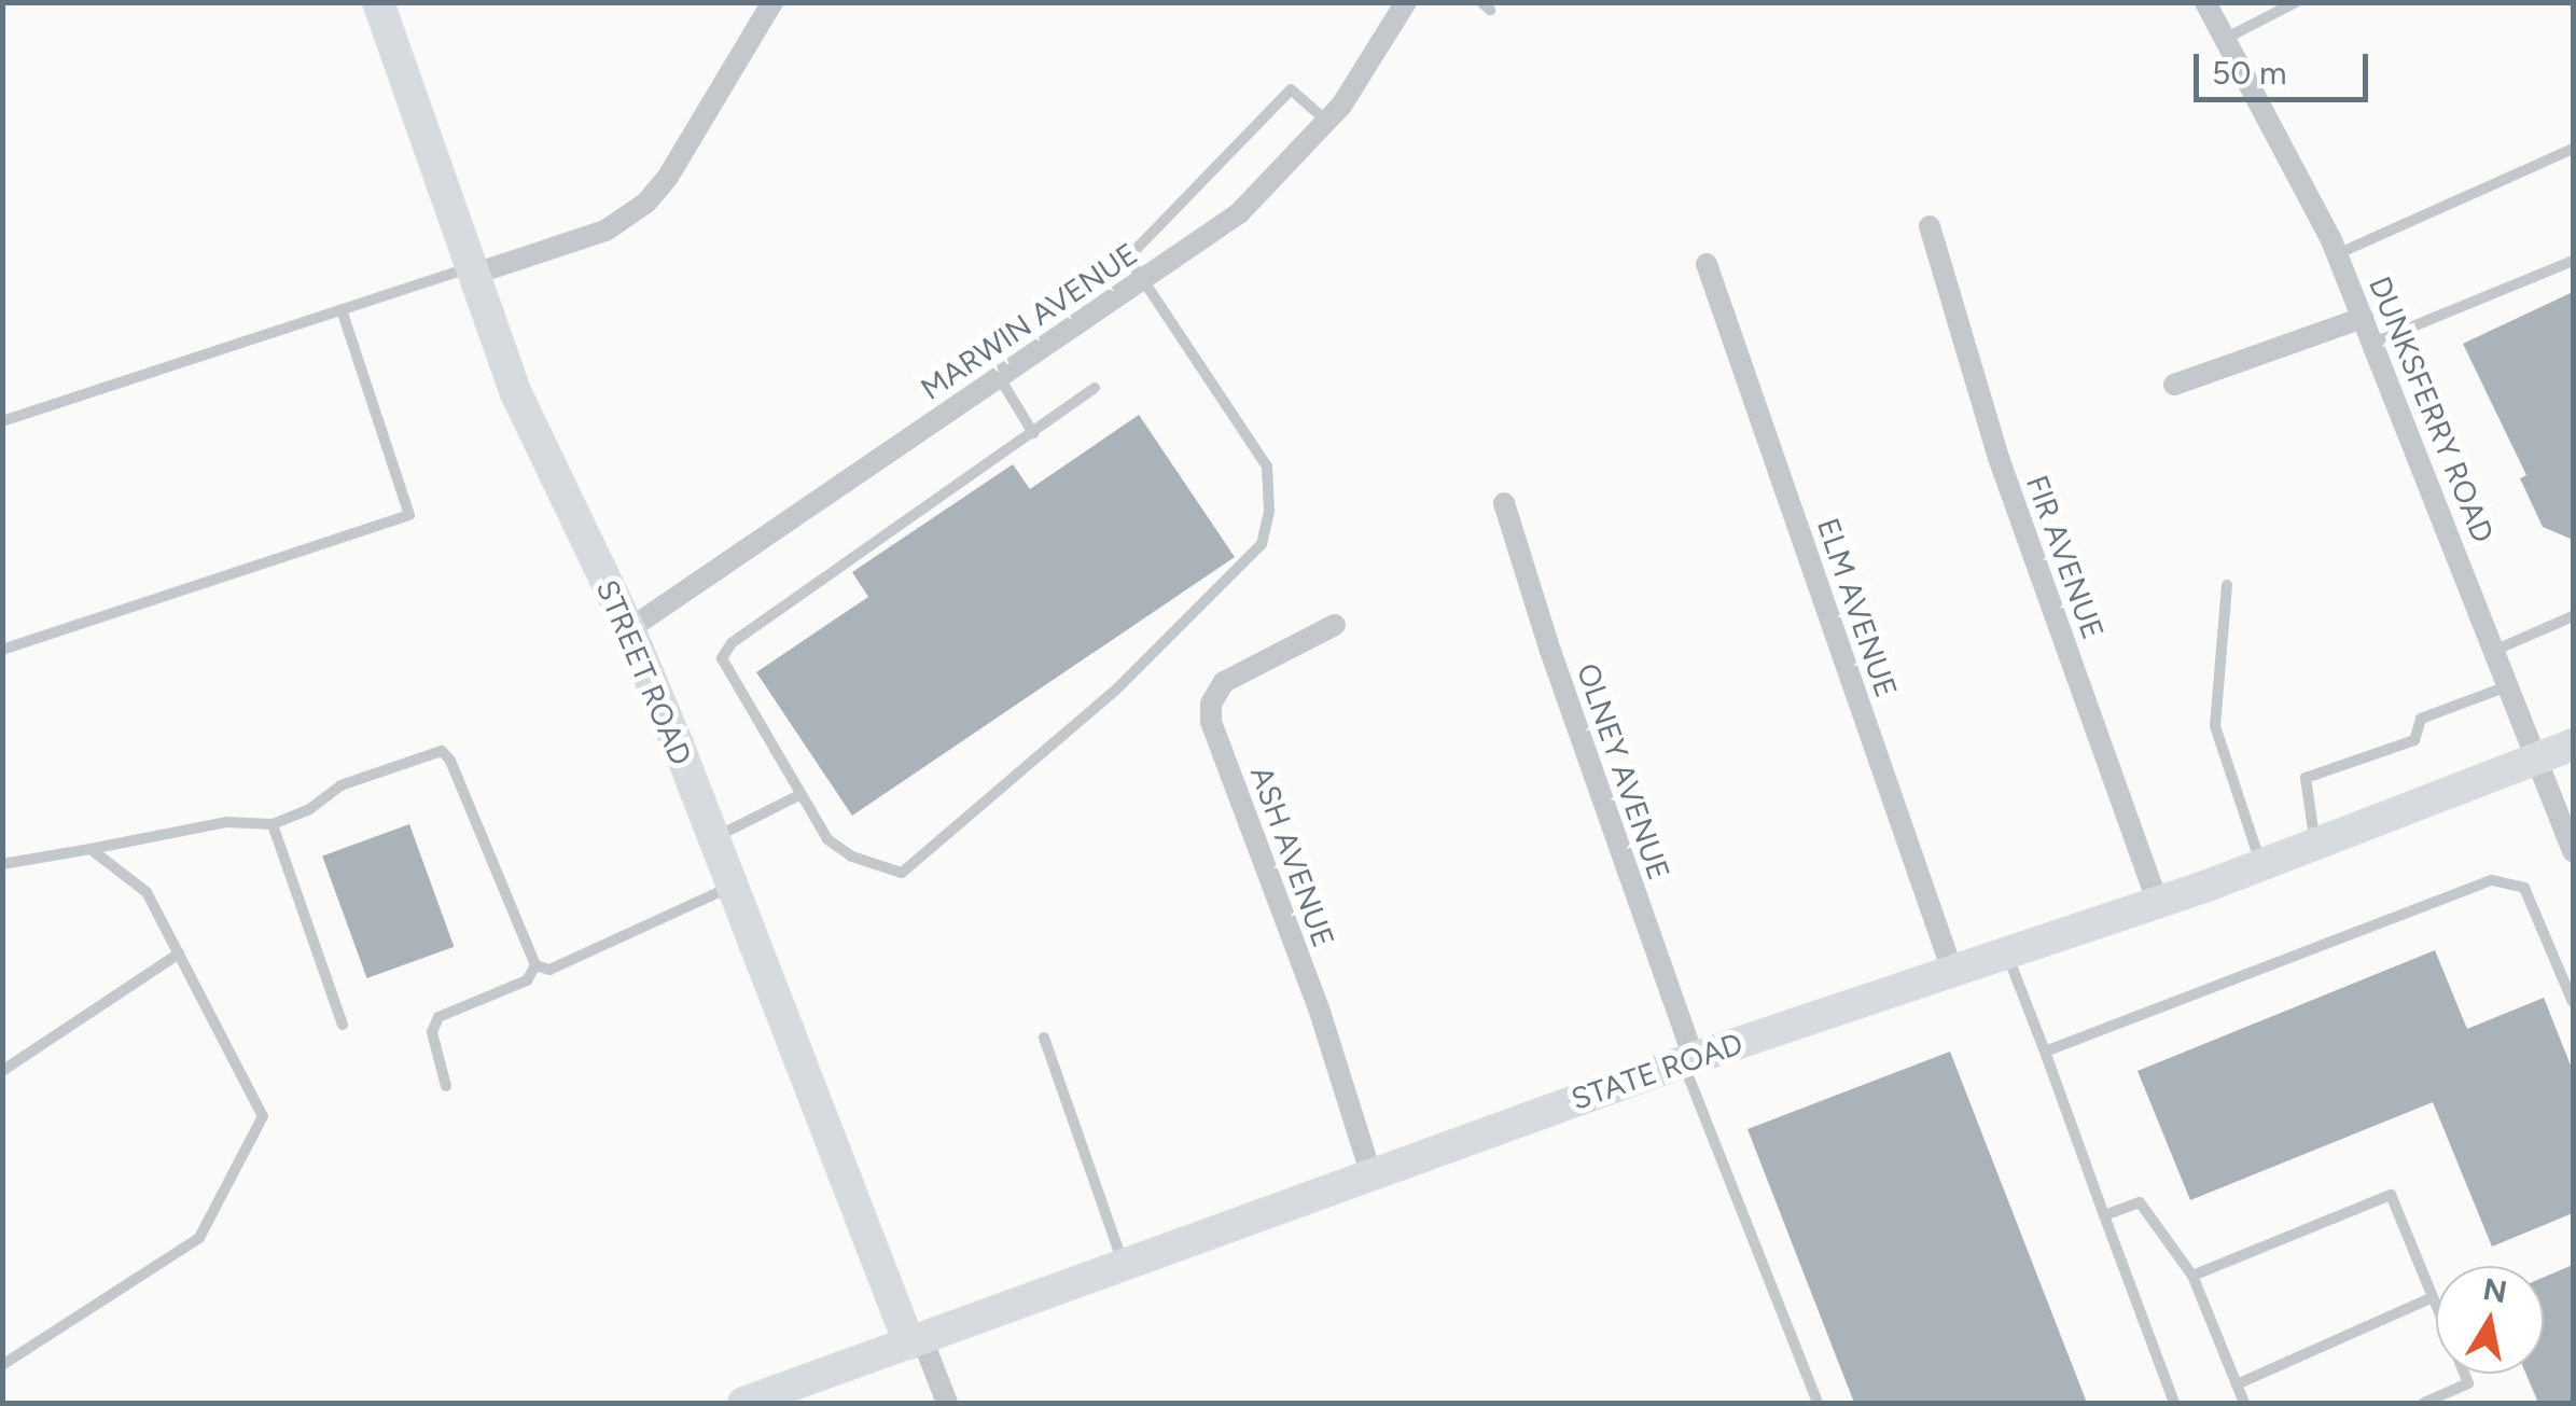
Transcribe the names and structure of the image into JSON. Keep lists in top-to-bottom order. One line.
{"streets":{"main road":["STREET ROAD","STATE ROAD"],"street":["MARWIN AVENUE","DUNKSFERRY ROAD","FIR AVENUE","ELM AVENUE","OLNEY AVENUE","ASH AVENUE"]},"crossings":[["MARWIN AVENUE","STREET ROAD"],["DUNKSFERRY ROAD","STATE ROAD"],["FIR AVENUE","STATE ROAD"],["ELM AVENUE","STATE ROAD"],["STREET ROAD","STATE ROAD"],["OLNEY AVENUE","STATE ROAD"],["ASH AVENUE","STATE ROAD"]],"scale_bar":"50 m","north":"top"}
